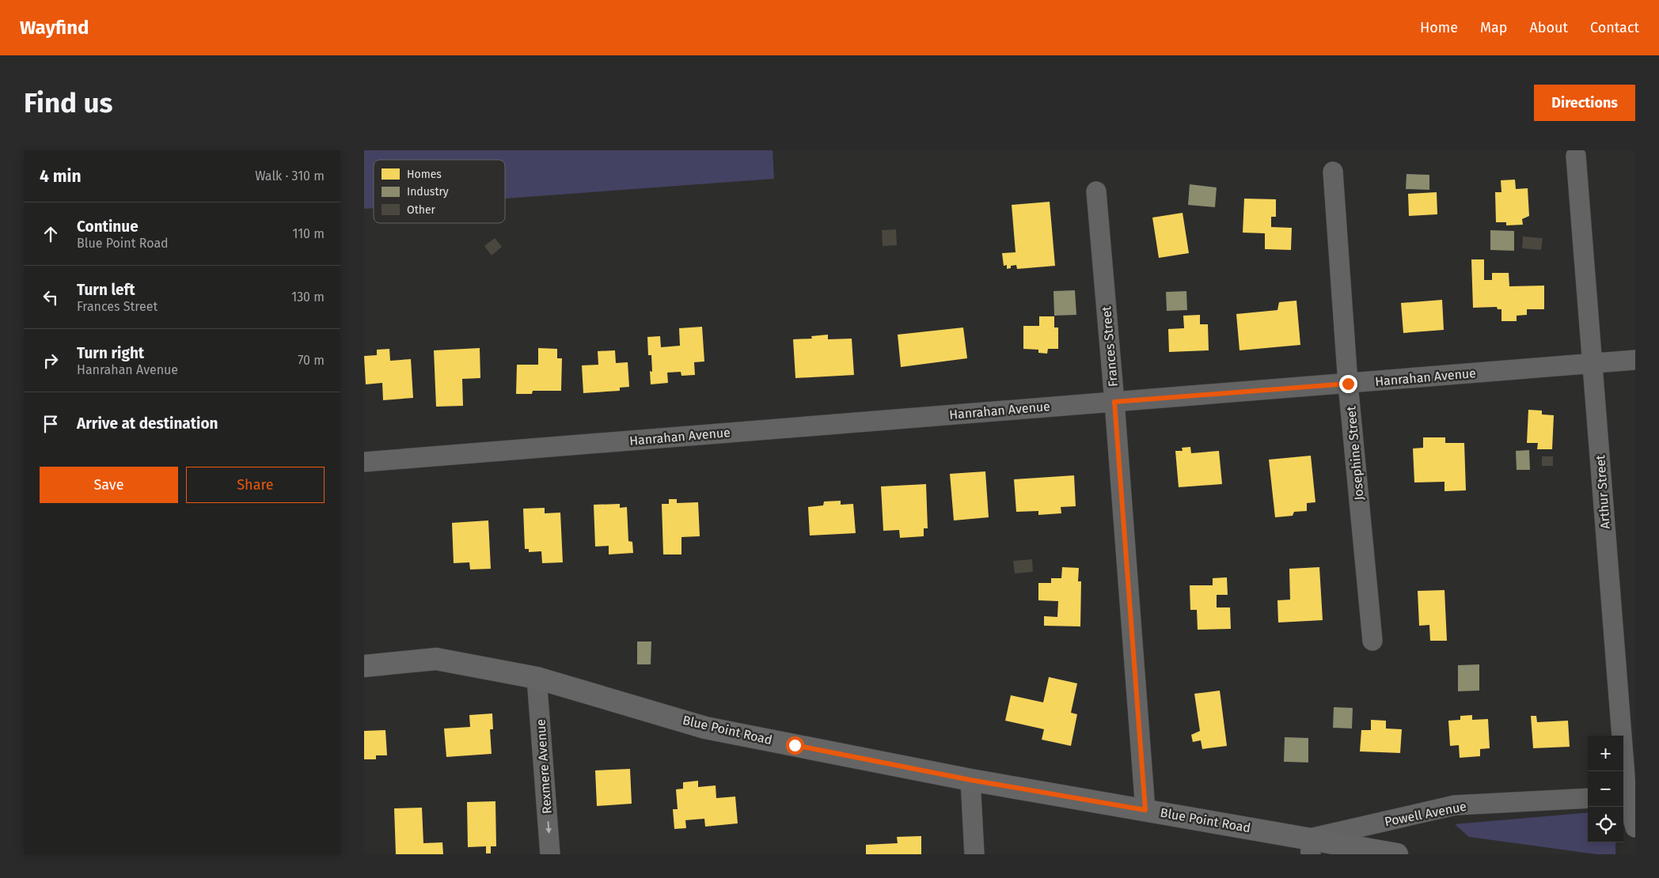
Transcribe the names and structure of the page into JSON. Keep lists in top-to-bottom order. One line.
{"streets":{"street":["Frances Street","Hanrahan Avenue","Josephine Street","Arthur Street","Blue Point Road","Rexmere Avenue","Powell Avenue"]},"crossings":[["Frances Street","Hanrahan Avenue"],["Frances Street","Blue Point Road"],["Hanrahan Avenue","Josephine Street"],["Hanrahan Avenue","Arthur Street"],["Blue Point Road","Rexmere Avenue"],["Blue Point Road","Powell Avenue"]],"one_way":["Rexmere Avenue"],"legend":["Homes","Industry","Other"],"page":{"header":"Wayfind","nav":["Home","Map","About","Contact"],"buttons":["Directions",["Save","Share"]],"title":"Find us","heading":["4 min","Walk · 310 m"],"list":[["Continue","Blue Point Road","110 m"],["Turn left","Frances Street","130 m"],["Turn right","Hanrahan Avenue","70 m"],"Arrive at destination"],"map_buttons":["+","−"]}}
